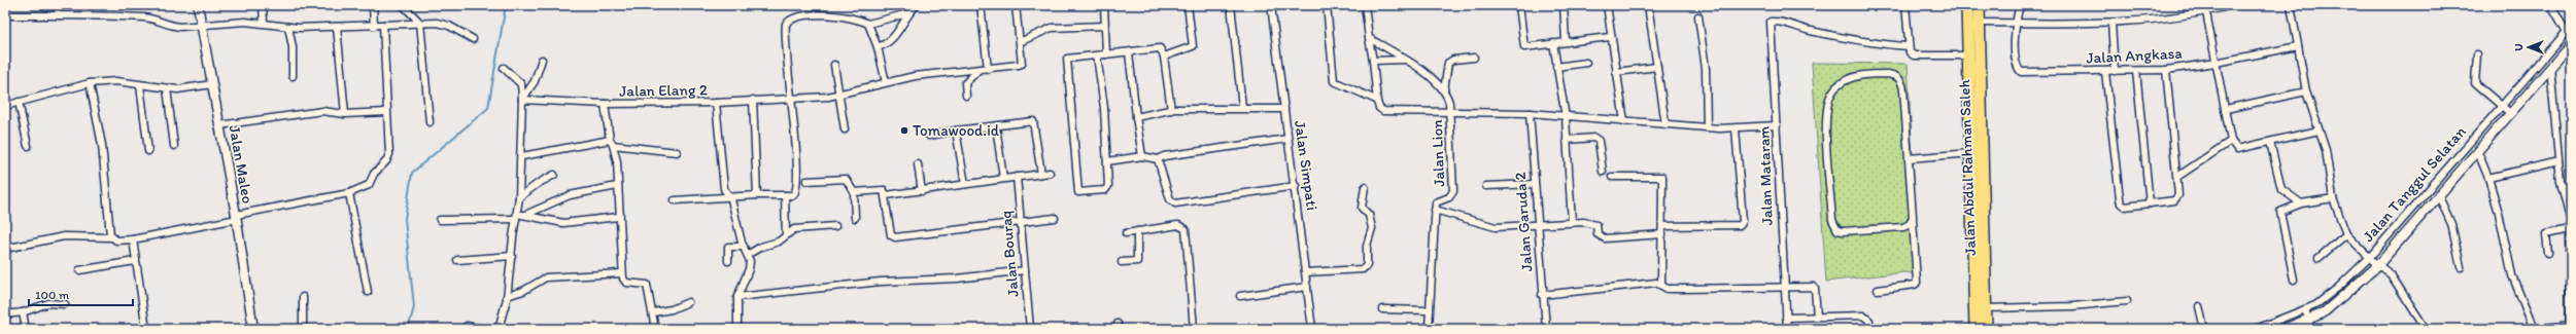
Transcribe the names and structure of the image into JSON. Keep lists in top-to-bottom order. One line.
{"streets":{"highway":["Jalan Abdul Rahman Saleh"],"street":["Jalan Angkasa","Jalan Elang 2","Jalan Lion","Jalan Maleo","Jalan Simpati","Jalan Mataram","Jalan Tanggul Selatan","Jalan Garuda 2","Jalan Bouraq"]},"places":["Tomawood.id"],"scale_bar":"100 m","north":"left"}
